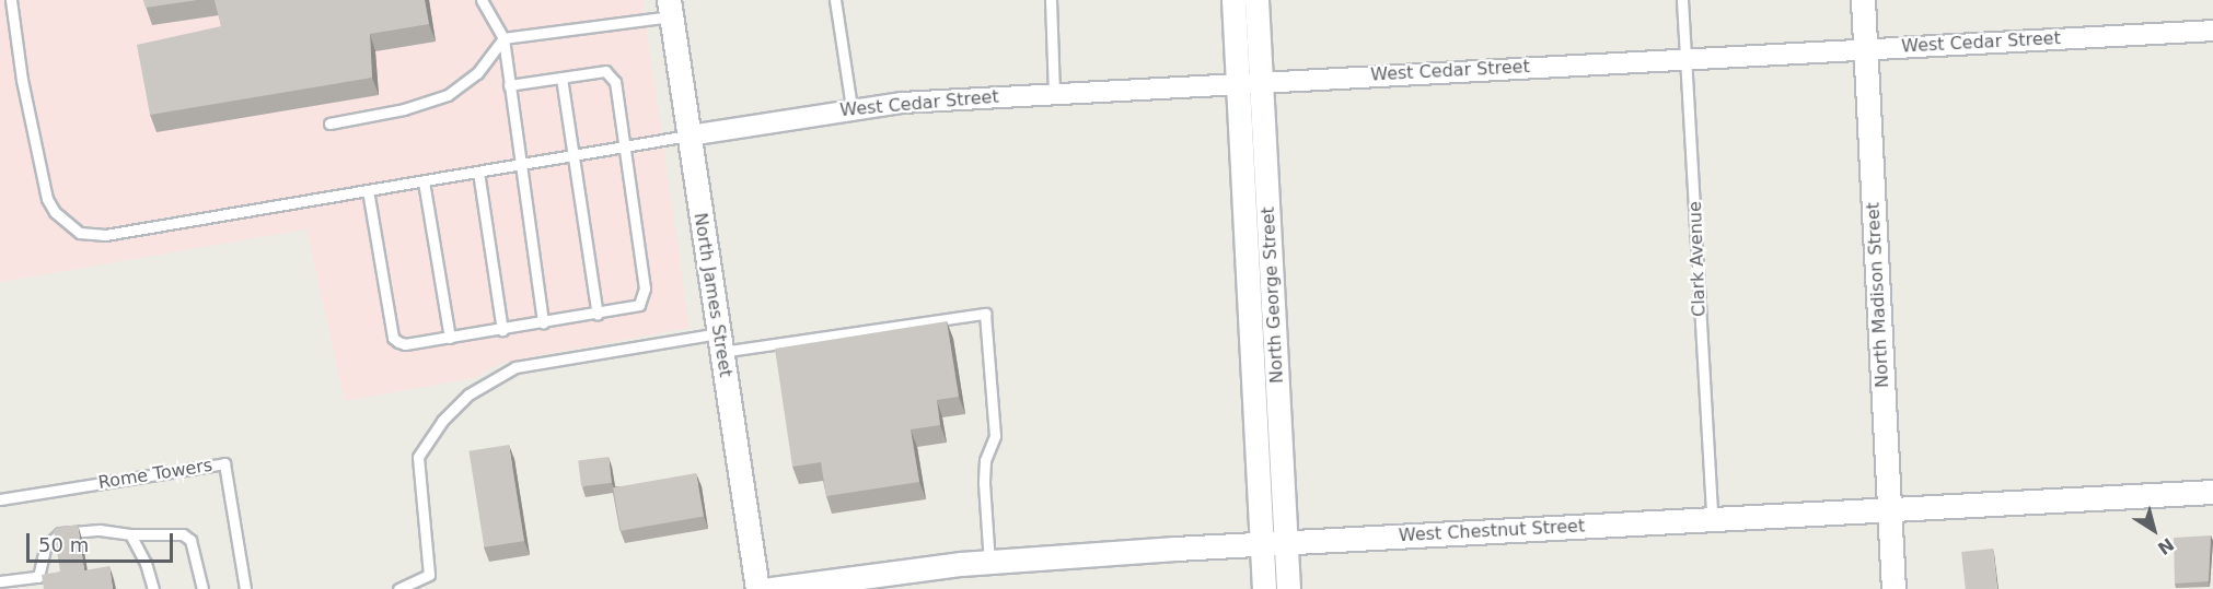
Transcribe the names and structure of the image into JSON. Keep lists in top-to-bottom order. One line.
{"streets":{"street":["West Cedar Street","North James Street","North George Street","North Madison Street","West Chestnut Street"],"lane":["Clark Avenue","Rome Towers"]},"crossings":[["West Cedar Street","Clark Avenue"],["West Cedar Street","North James Street"],["West Cedar Street","North George Street"],["West Cedar Street","North Madison Street"],["Clark Avenue","West Chestnut Street"],["North George Street","West Chestnut Street"],["North Madison Street","West Chestnut Street"]],"scale_bar":"50 m","north":"bottom right"}
